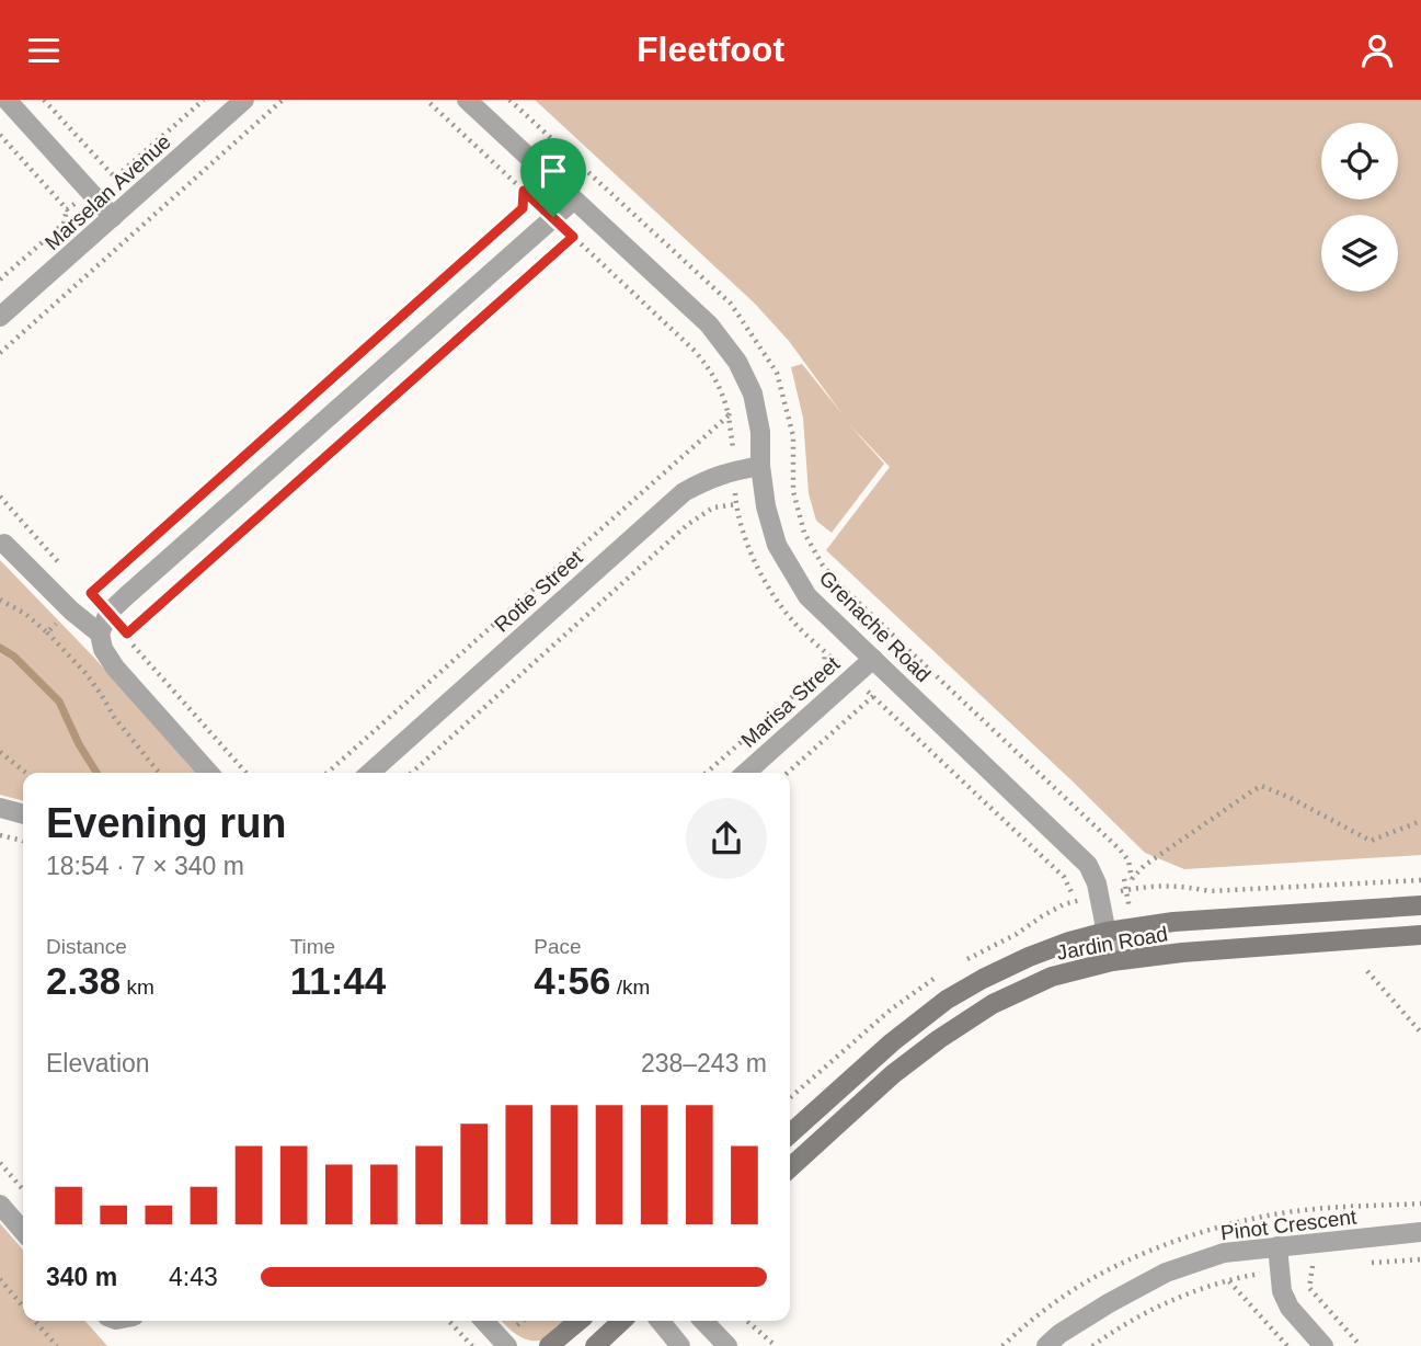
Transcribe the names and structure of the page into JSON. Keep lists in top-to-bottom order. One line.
{"streets":{"street":["Marselan Avenue","Rotie Street","Grenache Road","Marisa Street","Jardin Road","Pinot Crescent"]},"crossings":[["Rotie Street","Grenache Road"],["Grenache Road","Marisa Street"],["Grenache Road","Jardin Road"]],"page":{"header":"Fleetfoot","heading":["Evening run","18:54 · 7 × 340 m"],"stats":[["Distance","2.38 km"],["Time","11:44"],["Pace","4:56 /km"]],"chart":["Elevation","238–243 m"],"list":[{"name":"340 m","note":"4:43"}]}}
